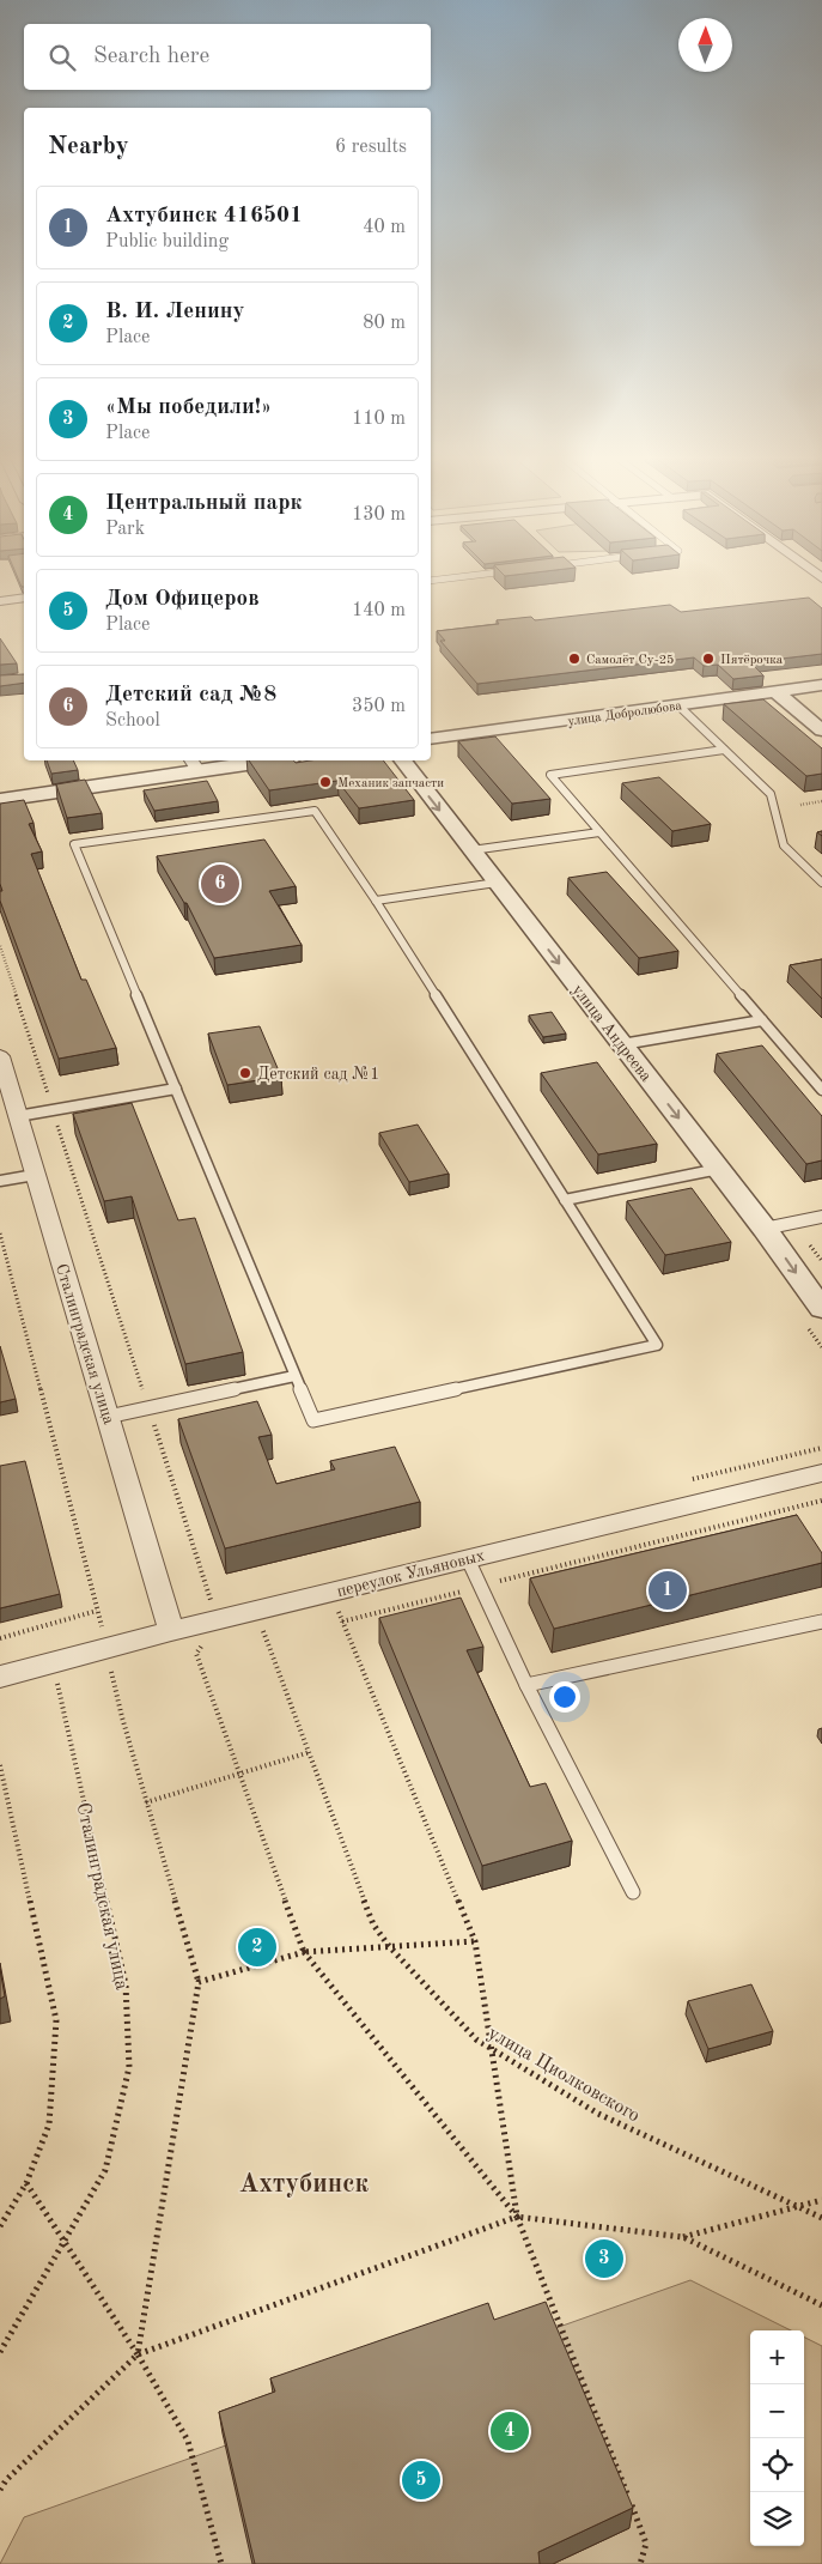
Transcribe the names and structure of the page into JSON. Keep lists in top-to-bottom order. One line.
{"streets":{"street":["улица Добролюбова","улица Андреева","Сталинградская улица","переулок Ульяновых"],"path":["улица Циолковского"]},"crossings":[["Сталинградская улица","переулок Ульяновых"],["переулок Ульяновых","улица Циолковского"]],"one_way":["улица Андреева"],"districts":["Ахтубинск"],"places":["Самолёт Су-25","Пятёрочка","Механик запчасти","Детский сад №1"],"north":"top","page":{"search":"Search here","heading":["Nearby","6 results"],"list":[{"mark":"1","name":"Ахтубинск 416501","note":"Public building","value":"40 m"},{"mark":"2","name":"В. И. Ленину","note":"Place","value":"80 m"},{"mark":"3","name":"«Мы победили!»","note":"Place","value":"110 m"},{"mark":"4","name":"Центральный парк","note":"Park","value":"130 m"},{"mark":"5","name":"Дом Офицеров","note":"Place","value":"140 m"},{"mark":"6","name":"Детский сад №8","note":"School","value":"350 m"}],"pins":["6","1","2","3","4","5"],"map_buttons":["+","−"]}}
